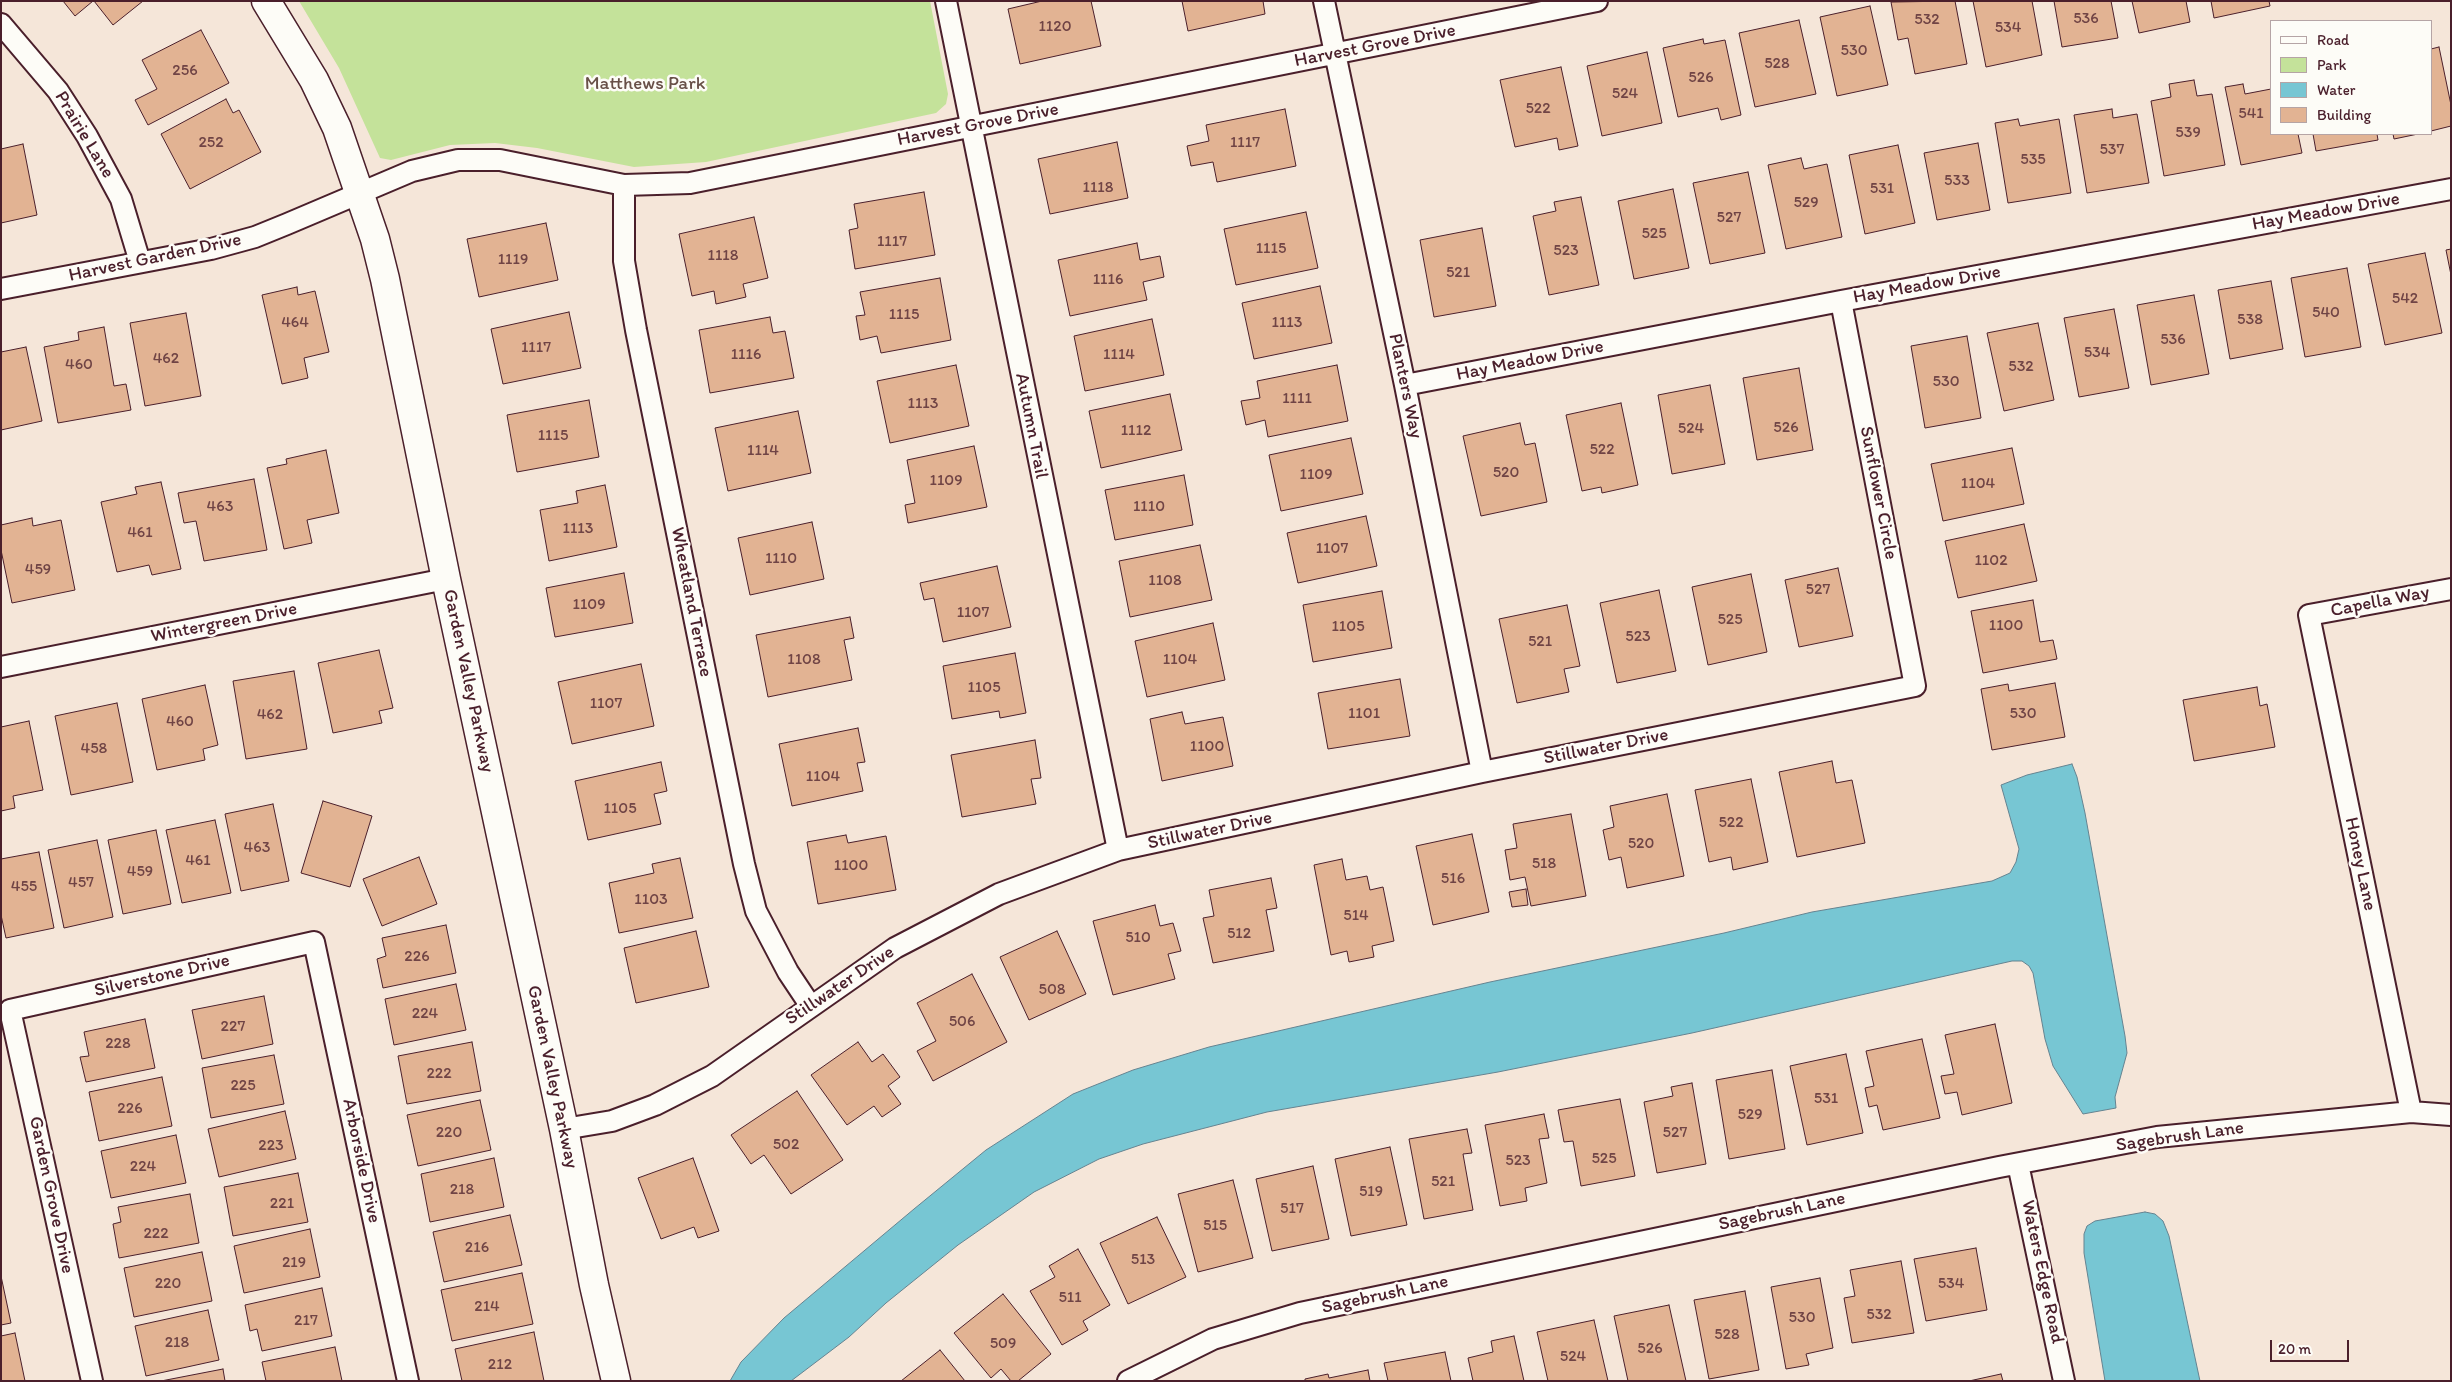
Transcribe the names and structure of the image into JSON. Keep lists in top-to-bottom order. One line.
{"streets":{"street":["Harvest Grove Drive","Prairie Lane","Hay Meadow Drive","Harvest Garden Drive","Planters Way","Autumn Trail","Sunflower Circle","Wheatland Terrace","Capella Way","Wintergreen Drive","Garden Valley Parkway","Stillwater Drive","Honey Lane","Silverstone Drive","Sagebrush Lane","Arborside Drive","Garden Grove Drive","Waters Edge Road"]},"crossings":[["Harvest Grove Drive","Harvest Garden Drive"],["Harvest Grove Drive","Planters Way"],["Harvest Grove Drive","Autumn Trail"],["Harvest Grove Drive","Wheatland Terrace"],["Harvest Grove Drive","Garden Valley Parkway"],["Prairie Lane","Harvest Garden Drive"],["Hay Meadow Drive","Planters Way"],["Hay Meadow Drive","Sunflower Circle"],["Harvest Garden Drive","Garden Valley Parkway"],["Planters Way","Stillwater Drive"],["Autumn Trail","Stillwater Drive"],["Sunflower Circle","Stillwater Drive"],["Wheatland Terrace","Stillwater Drive"],["Capella Way","Honey Lane"],["Wintergreen Drive","Garden Valley Parkway"],["Garden Valley Parkway","Stillwater Drive"],["Honey Lane","Sagebrush Lane"],["Silverstone Drive","Arborside Drive"],["Silverstone Drive","Garden Grove Drive"],["Sagebrush Lane","Waters Edge Road"]],"parks":["Matthews Park"],"house_numbers":["536","532","1120","534","530","528","256","526","524","522","541","539","252","1117","537","535","533","1118","531","529","527","525","1117","1115","523","1118","1119","521","1116","542","540","1115","538","464","1113","536","1117","534","1116","1114","462","460","532","530","1111","1113","526","524","1112","1115","522","1114","520","1109","1109","1104","463","1110","1113","461","1107","1110","1102","459","1108","527","1109","1107","525","1100","1105","523","521","1108","1104","1105","1107","1101","530","462","460","1100","458","1104","1105","522","520","463","461","518","1100","459","516","457","455","1103","514","512","510","226","508","224","506","227","228","222","225","531","226","529","220","527","502","223","525","523","224","521","218","519","221","517","515","222","216","513","219","220","534","511","214","532","530","217","528","218","509","526","524","212"],"legend":["Road","Park","Water","Building"],"scale_bar":"20 m"}
